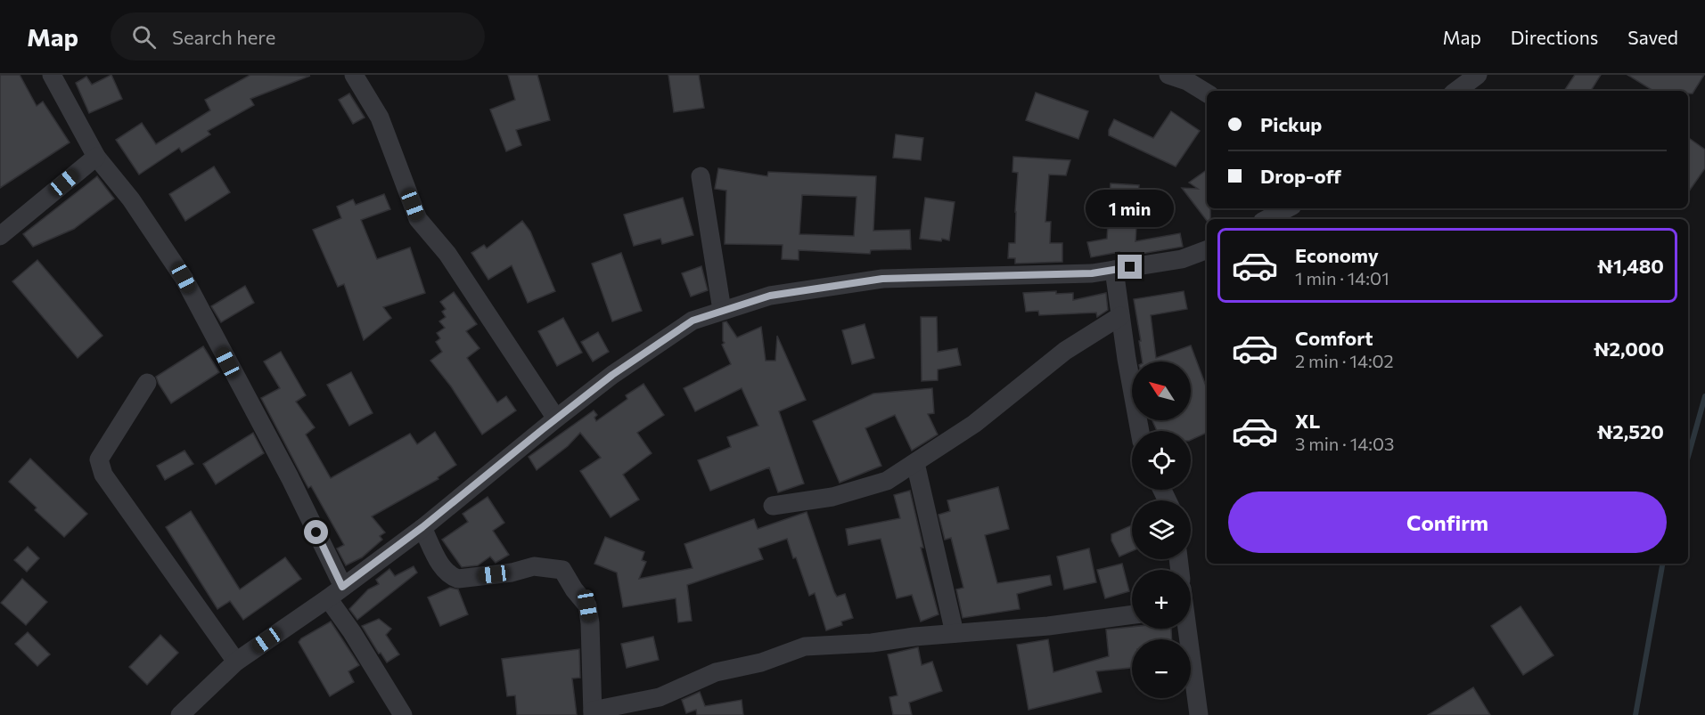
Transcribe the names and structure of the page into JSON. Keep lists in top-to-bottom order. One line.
{"north":"top left","page":{"header":"Map","search":"Search here","nav":["Map","Directions","Saved"],"banner":["Pickup","Drop-off"],"bubble":"1 min","list":[{"name":"Economy","note":"1 min · 14:01","value":"₦1,480"},{"name":"Comfort","note":"2 min · 14:02","value":"₦2,000"},{"name":"XL","note":"3 min · 14:03","value":"₦2,520"}],"map_buttons":["+","−"],"buttons":"Confirm"}}
